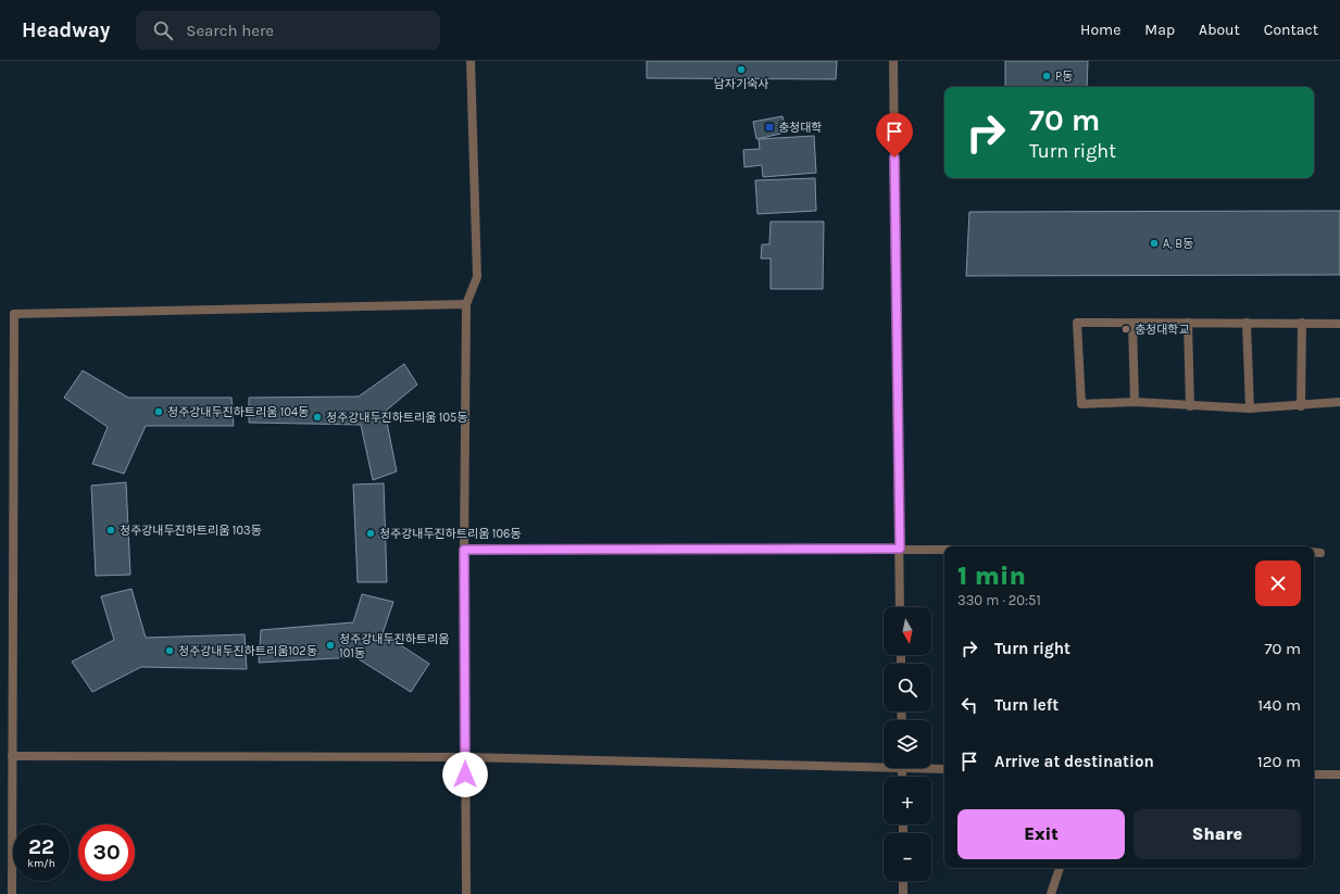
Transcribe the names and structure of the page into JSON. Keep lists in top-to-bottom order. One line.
{"places":{"other":["남자기숙사","P동","A, B동","충청대학교","청주강내두진하트리움 104동","청주강내두진하트리움 105동","청주강내두진하트리움 103동","청주강내두진하트리움 106동","청주강내두진하트리움 101동","청주강내두진하트리움102동"],"transit":["충청대학"]},"north":"bottom","page":{"header":"Headway","search":"Search here","nav":["Home","Map","About","Contact"],"turn":["70 m","Turn right"],"heading":["1 min","330 m · 20:51"],"map_buttons":["+","−"],"list":[{"name":"Turn right","value":"70 m"},{"name":"Turn left","value":"140 m"},{"name":"Arrive at destination","value":"120 m"}],"buttons":["Exit","Share"],"speed":"22 km/h","limit":"30"}}
